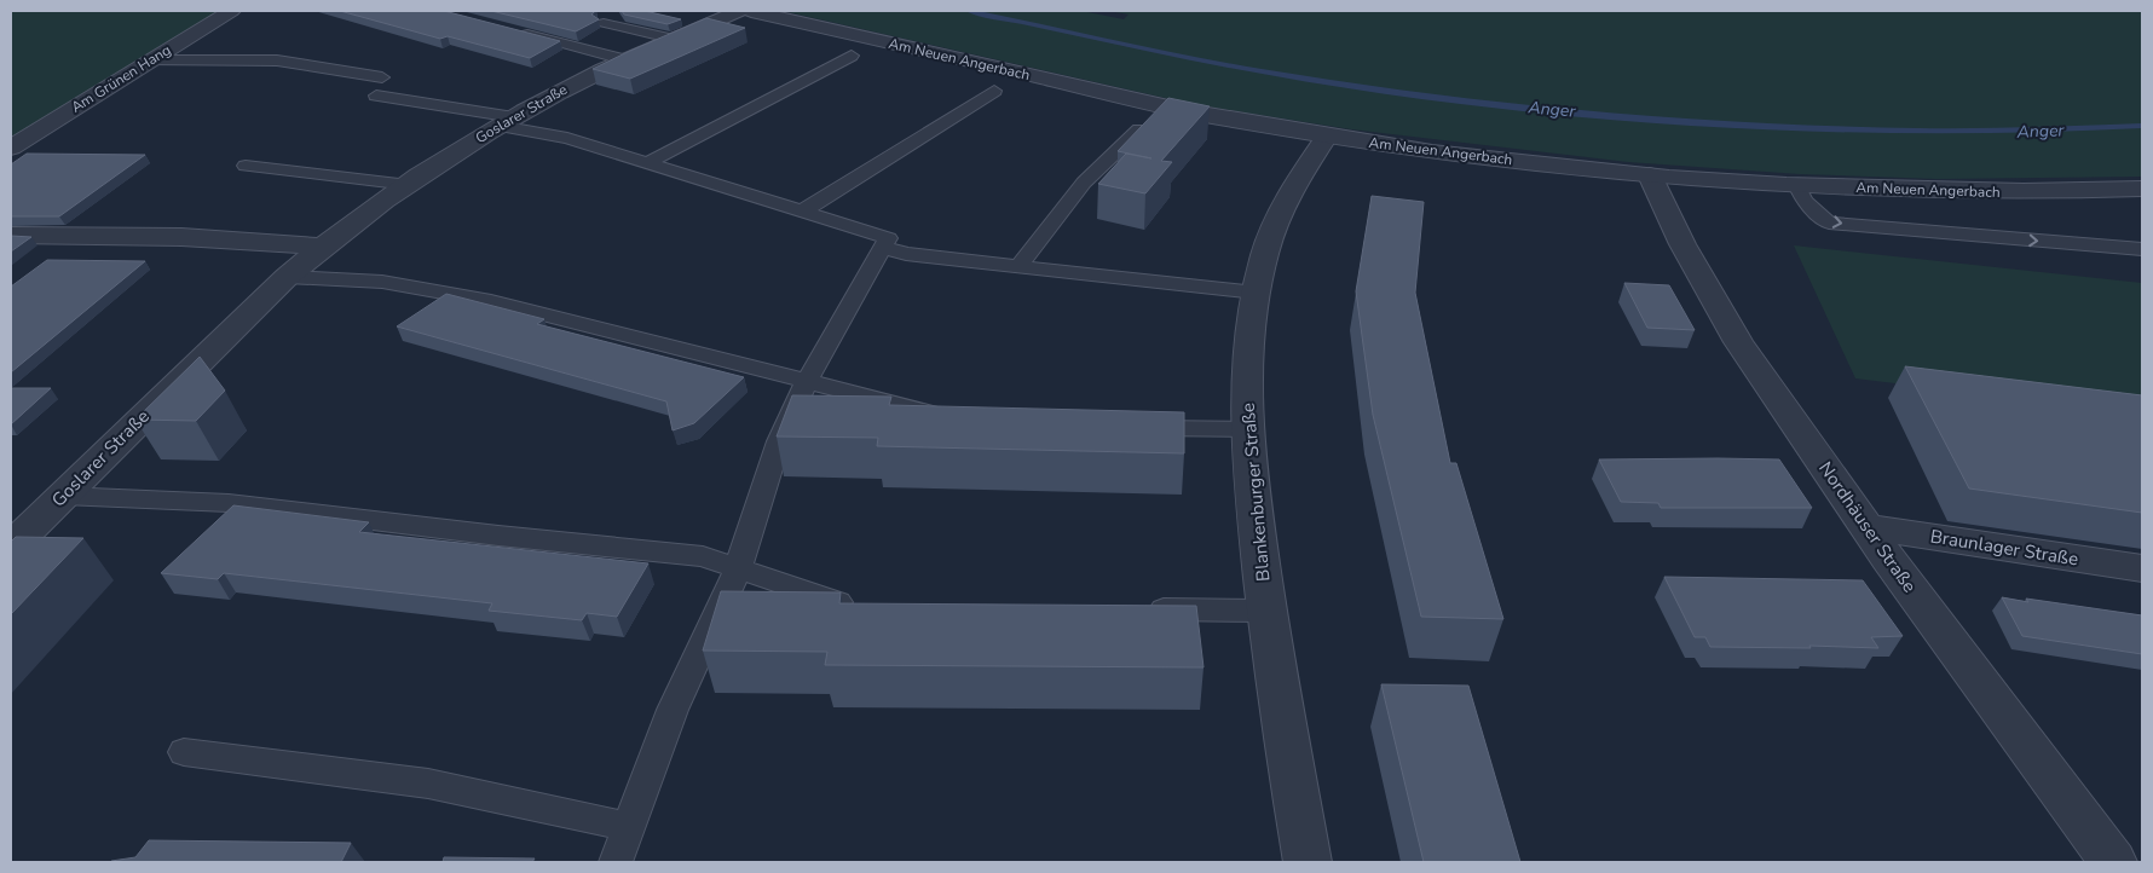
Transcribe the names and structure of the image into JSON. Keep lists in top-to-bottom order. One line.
{"streets":{"street":["Am Neuen Angerbach","Am Grünen Hang","Goslarer Straße","Blankenburger Straße","Nordhäuser Straße","Braunlager Straße"]},"crossings":[["Am Neuen Angerbach","Blankenburger Straße"],["Am Neuen Angerbach","Nordhäuser Straße"],["Nordhäuser Straße","Braunlager Straße"]],"water":["Anger"]}
